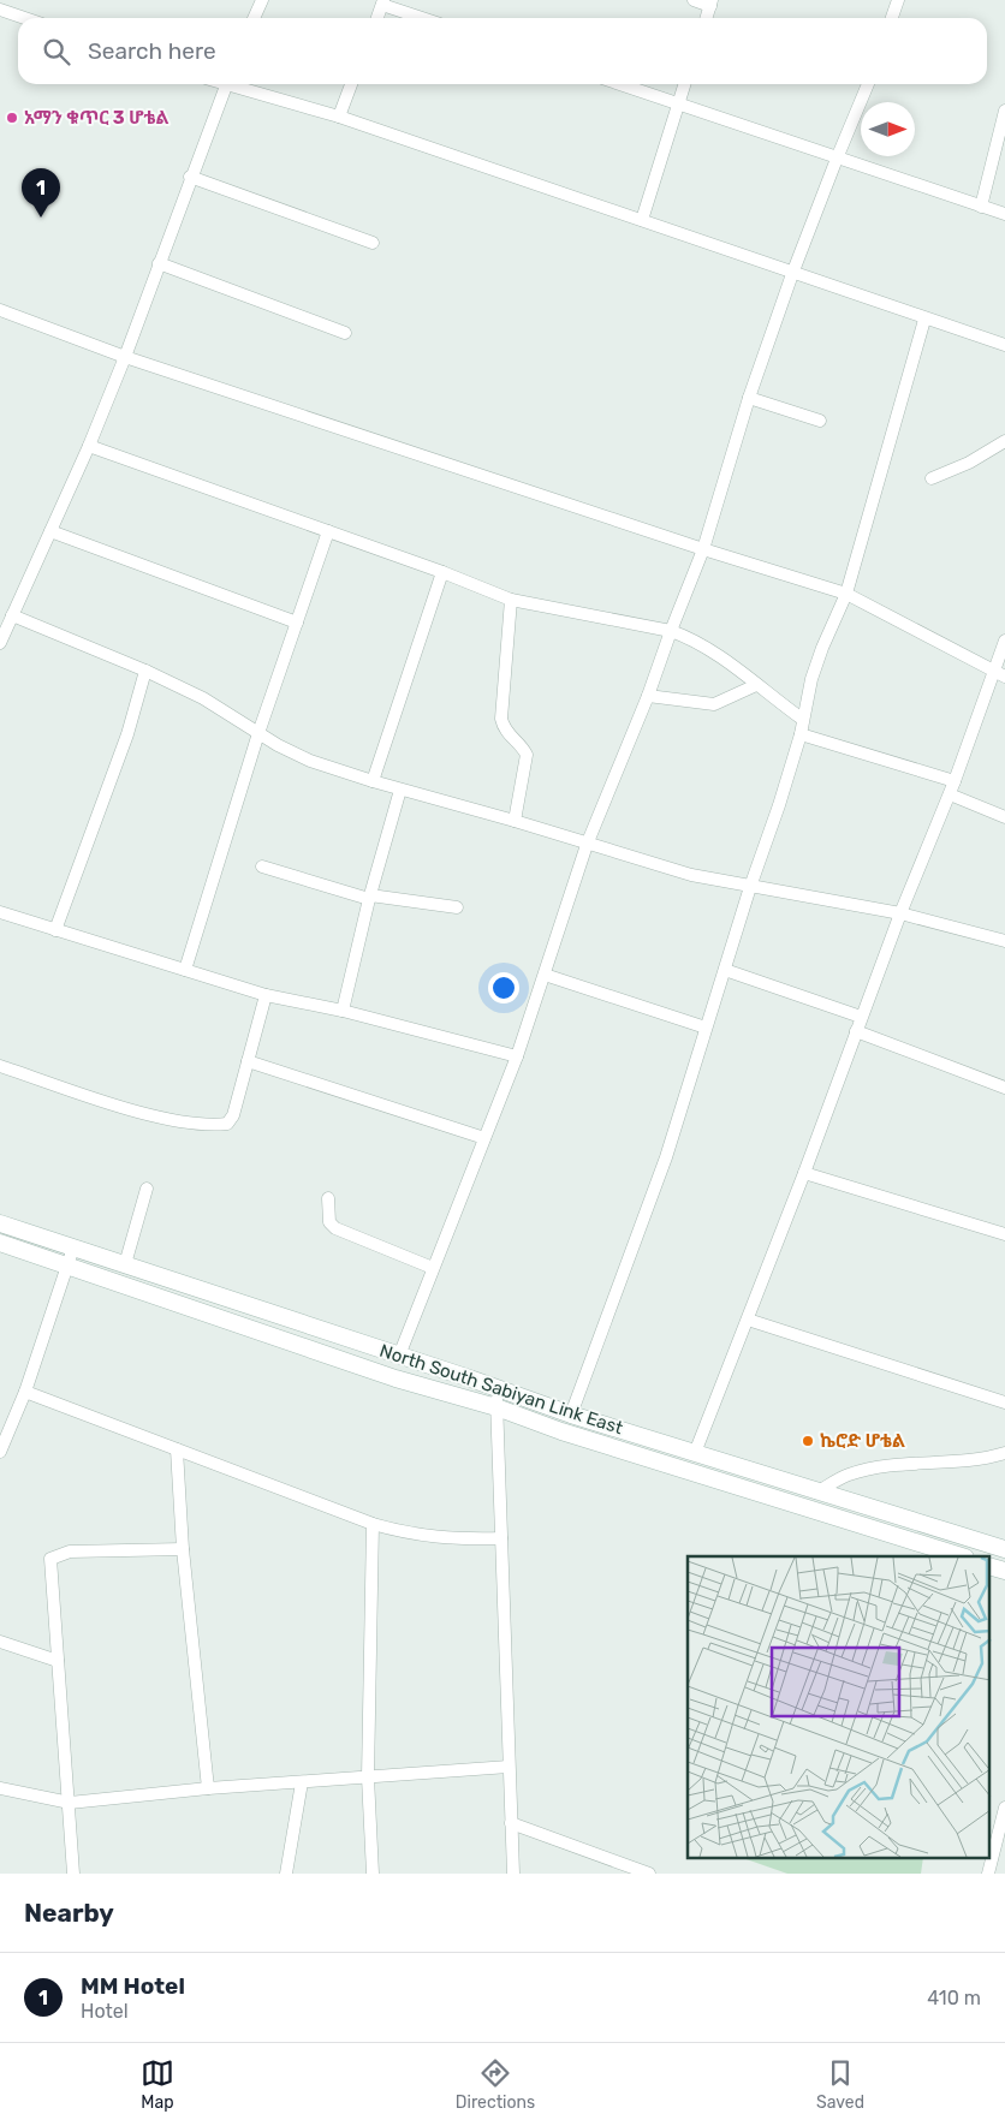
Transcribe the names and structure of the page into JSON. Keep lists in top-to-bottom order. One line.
{"streets":{"main road":["North South Sabiyan Link East"]},"places":["አማን ቁጥር 3 ሆቴል","ኬሮድ ሆቴል"],"north":"right","page":{"search":"Search here","pins":"1","heading":"Nearby","list":[{"mark":"1","name":"MM Hotel","note":"Hotel","value":"410 m"}],"nav":["Map","Directions","Saved"]}}
